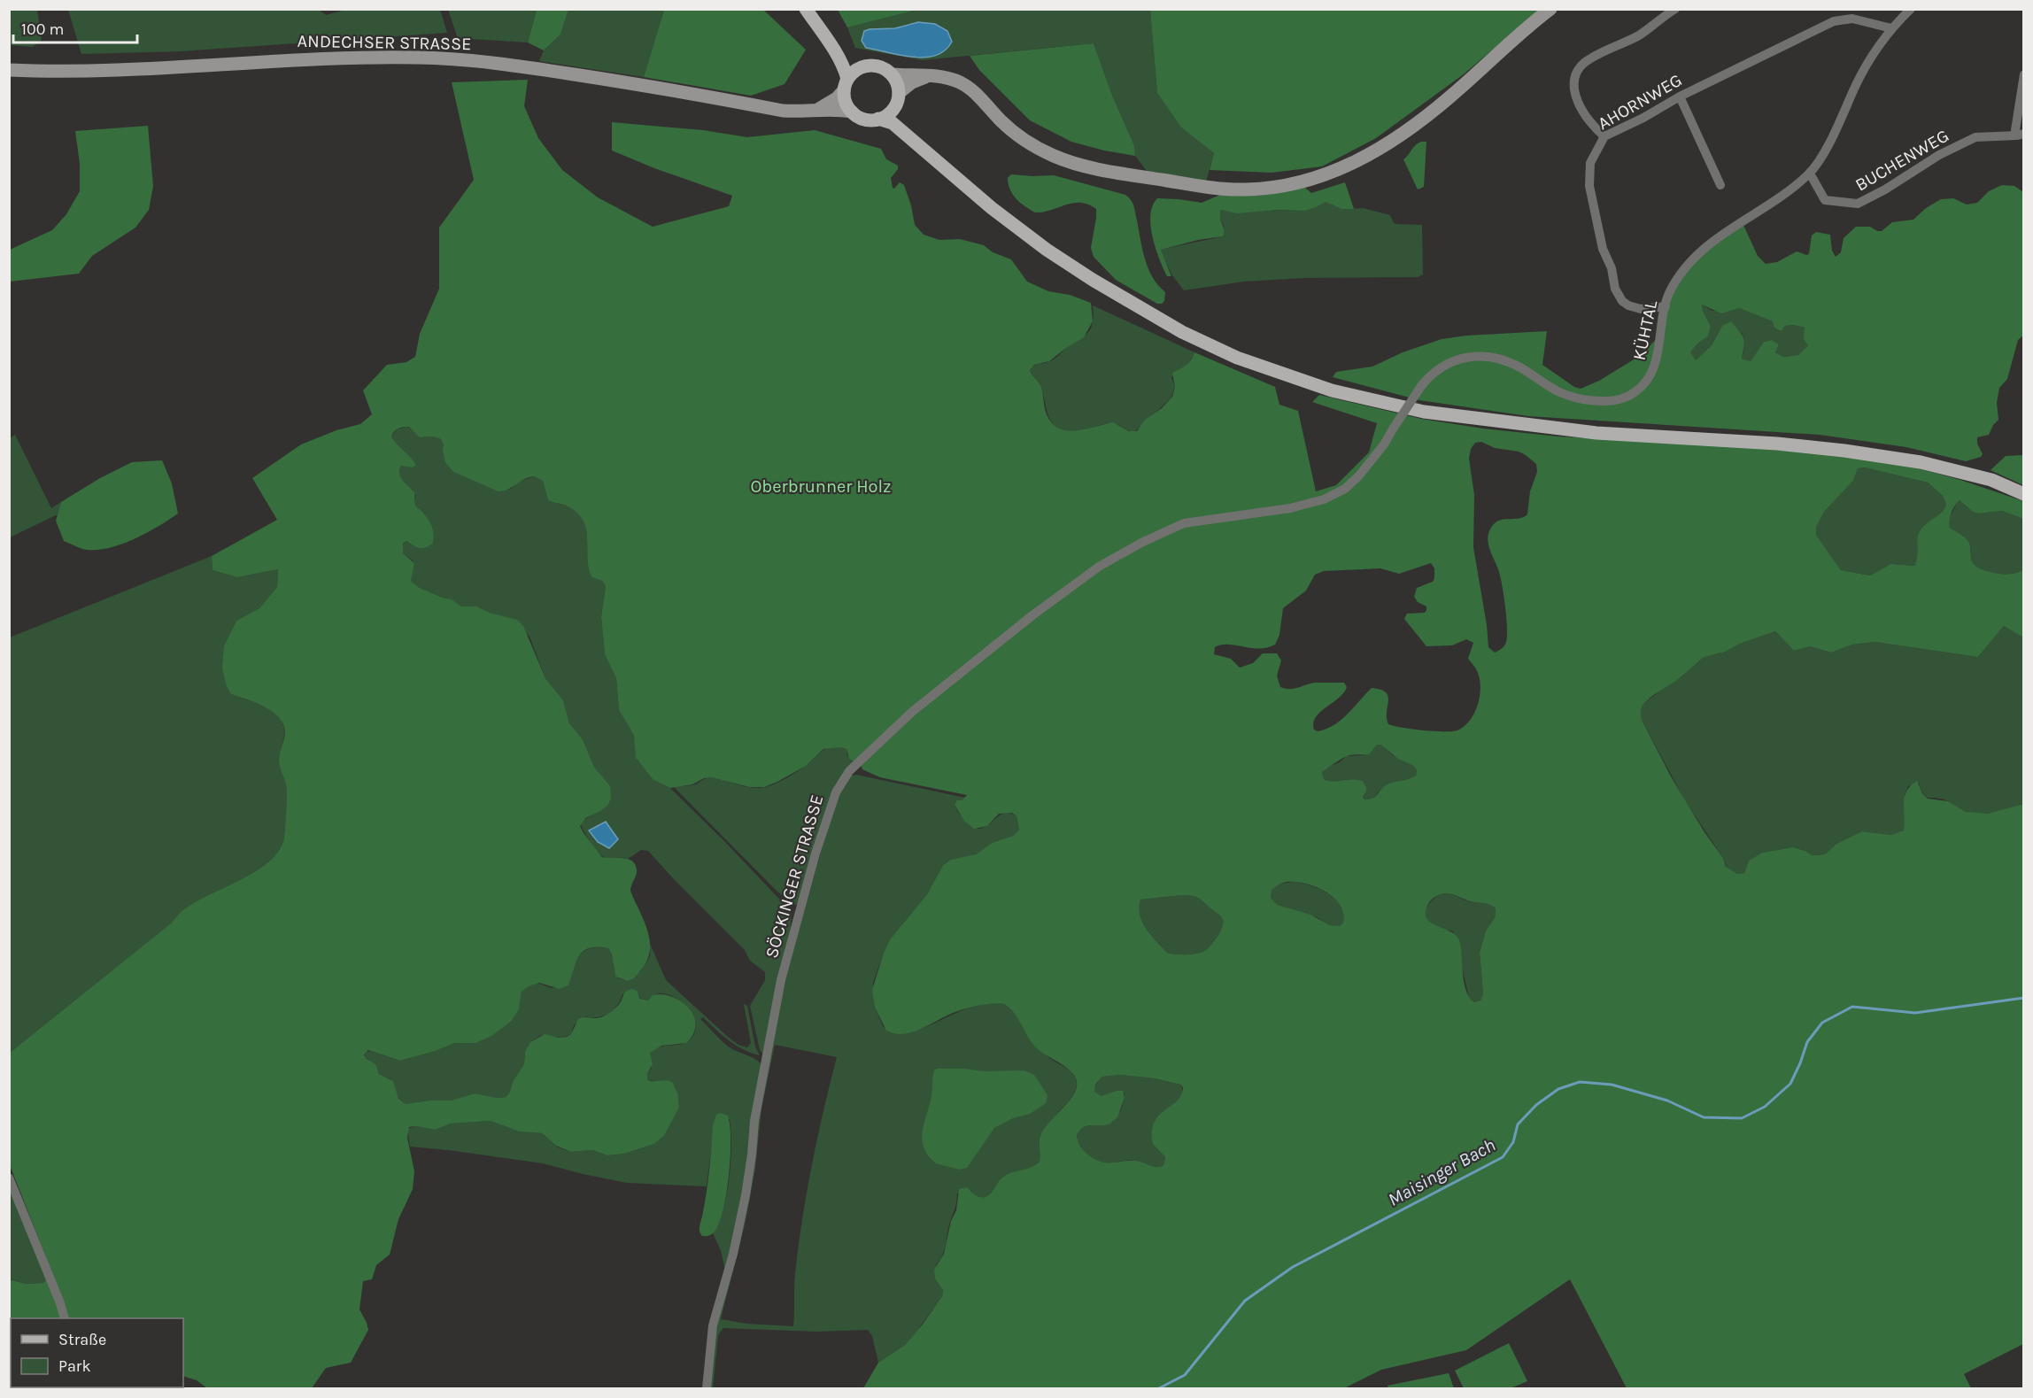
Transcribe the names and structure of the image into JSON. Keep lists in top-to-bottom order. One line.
{"streets":{"main road":["ANDECHSER STRASSE"],"street":["AHORNWEG","BUCHENWEG","KÜHTAL","SÖCKINGER STRASSE"]},"crossings":[["AHORNWEG","KÜHTAL"],["BUCHENWEG","KÜHTAL"],["KÜHTAL","SÖCKINGER STRASSE"]],"water":["Maisinger Bach"],"parks":["Oberbrunner Holz"],"legend":["Straße","Park"],"scale_bar":"100 m"}
